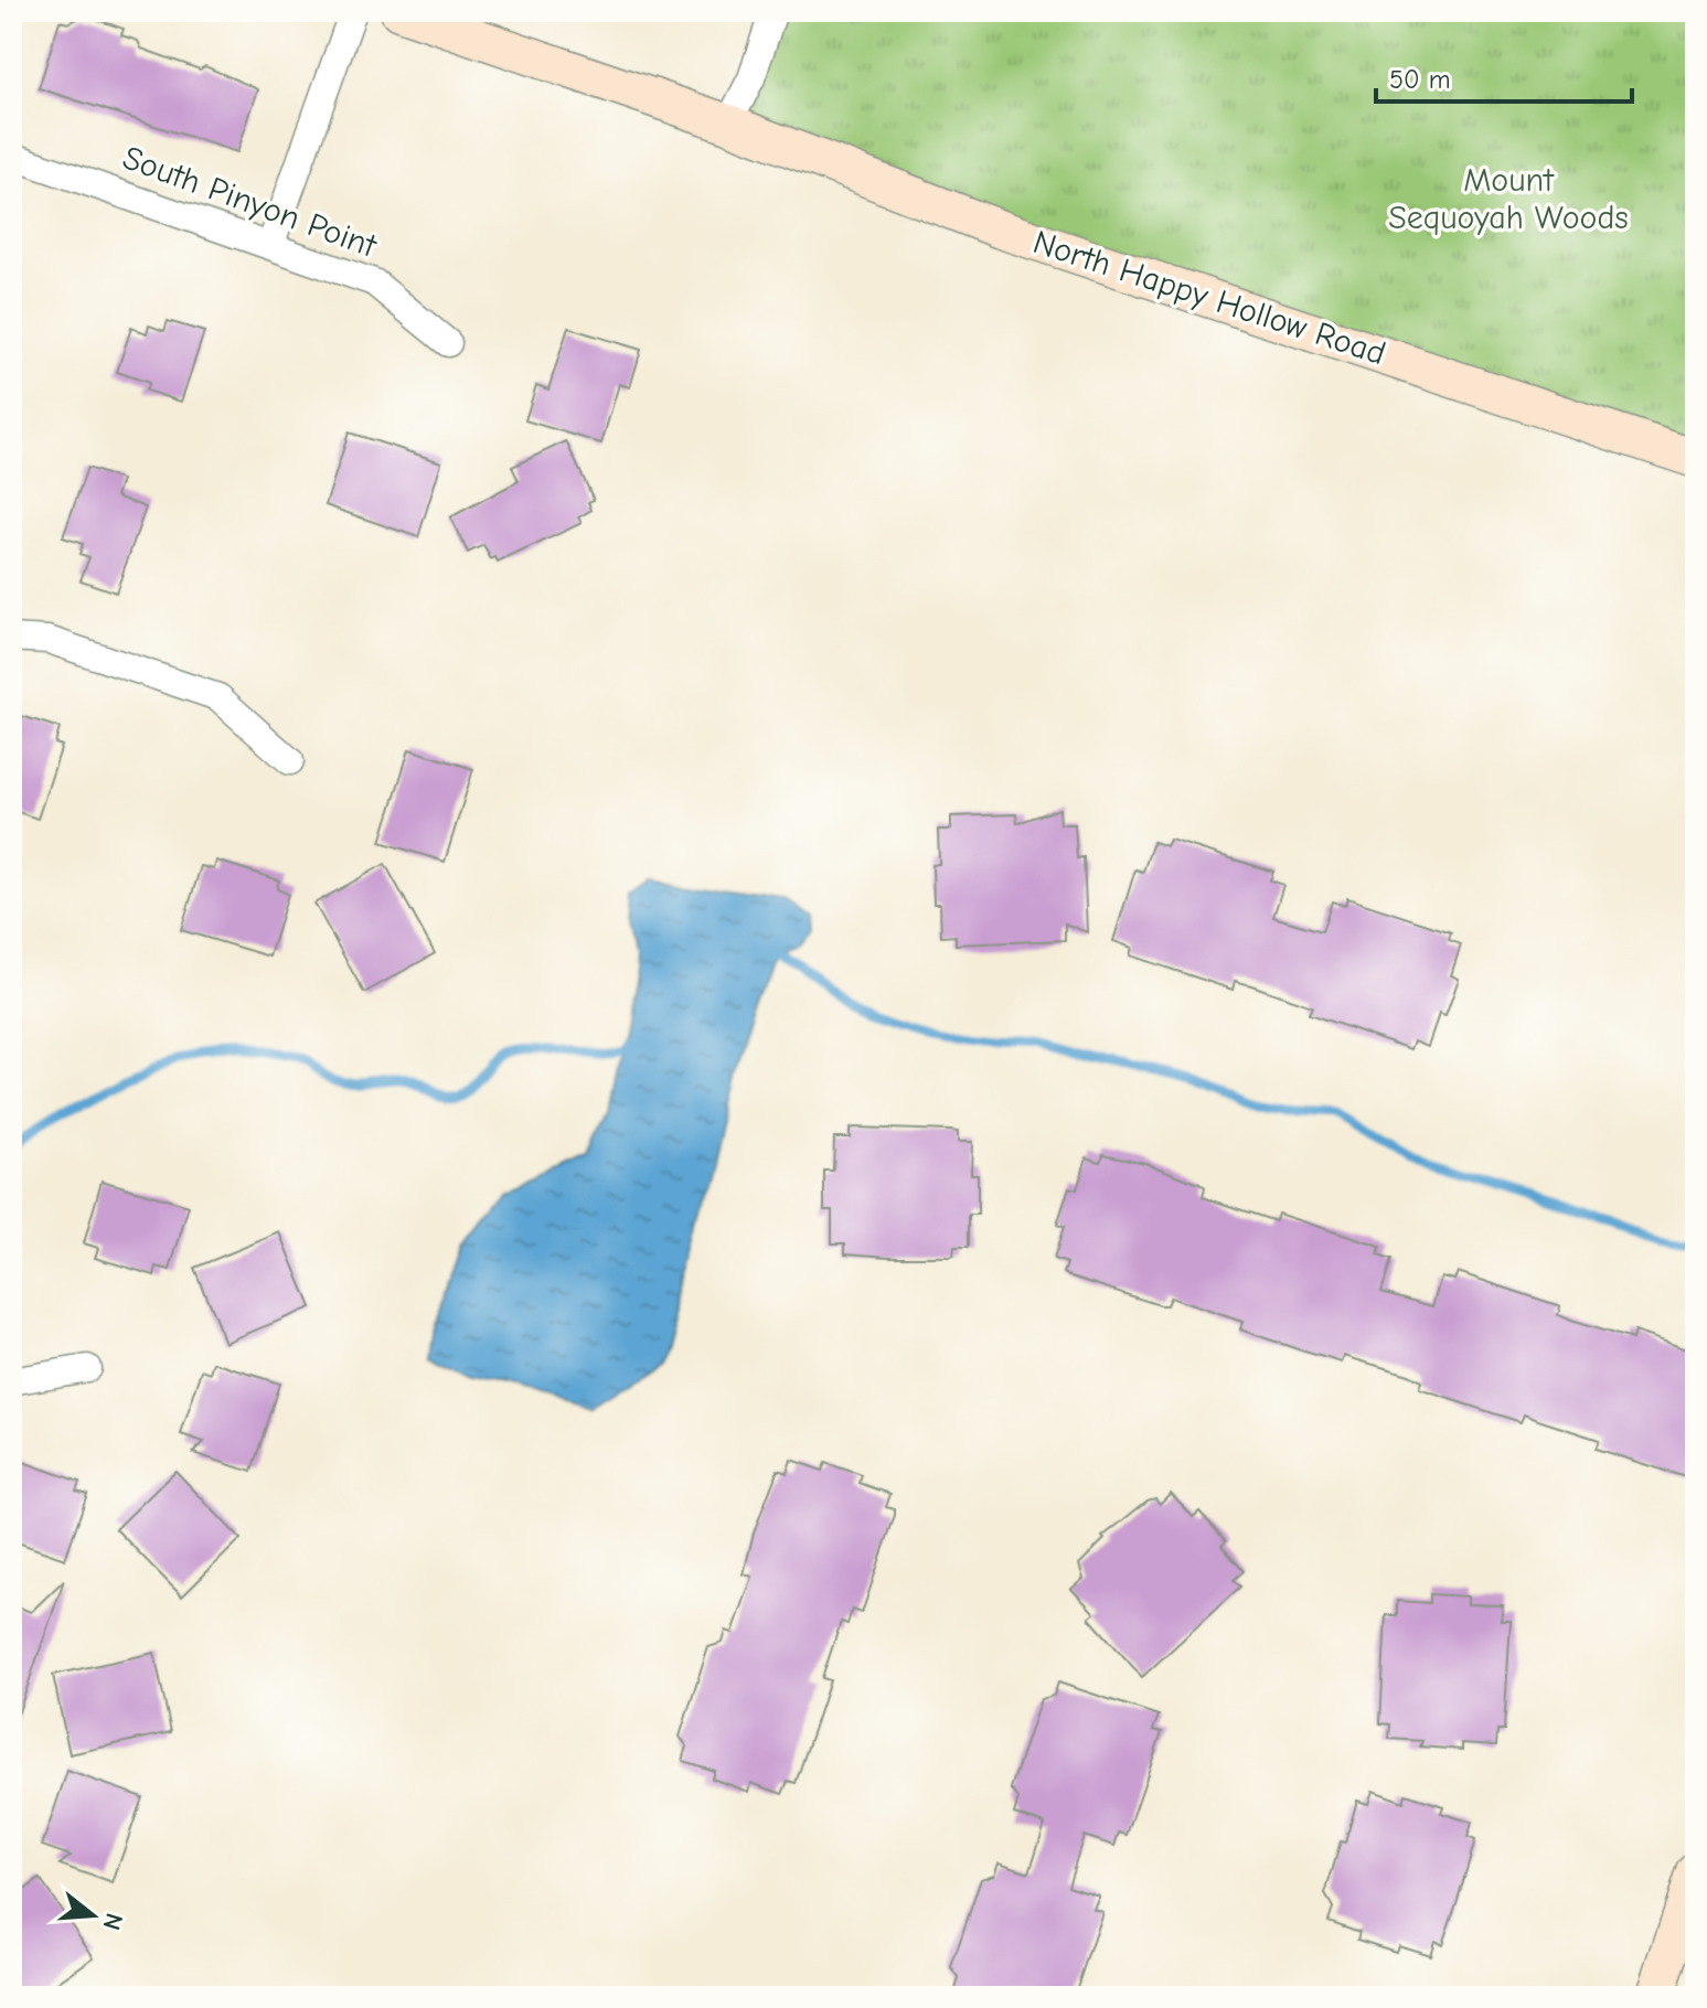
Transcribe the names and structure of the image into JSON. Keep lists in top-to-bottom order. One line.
{"streets":{"street":["South Pinyon Point","North Happy Hollow Road"]},"parks":["Mount Sequoyah Woods"],"scale_bar":"50 m","north":"right"}
